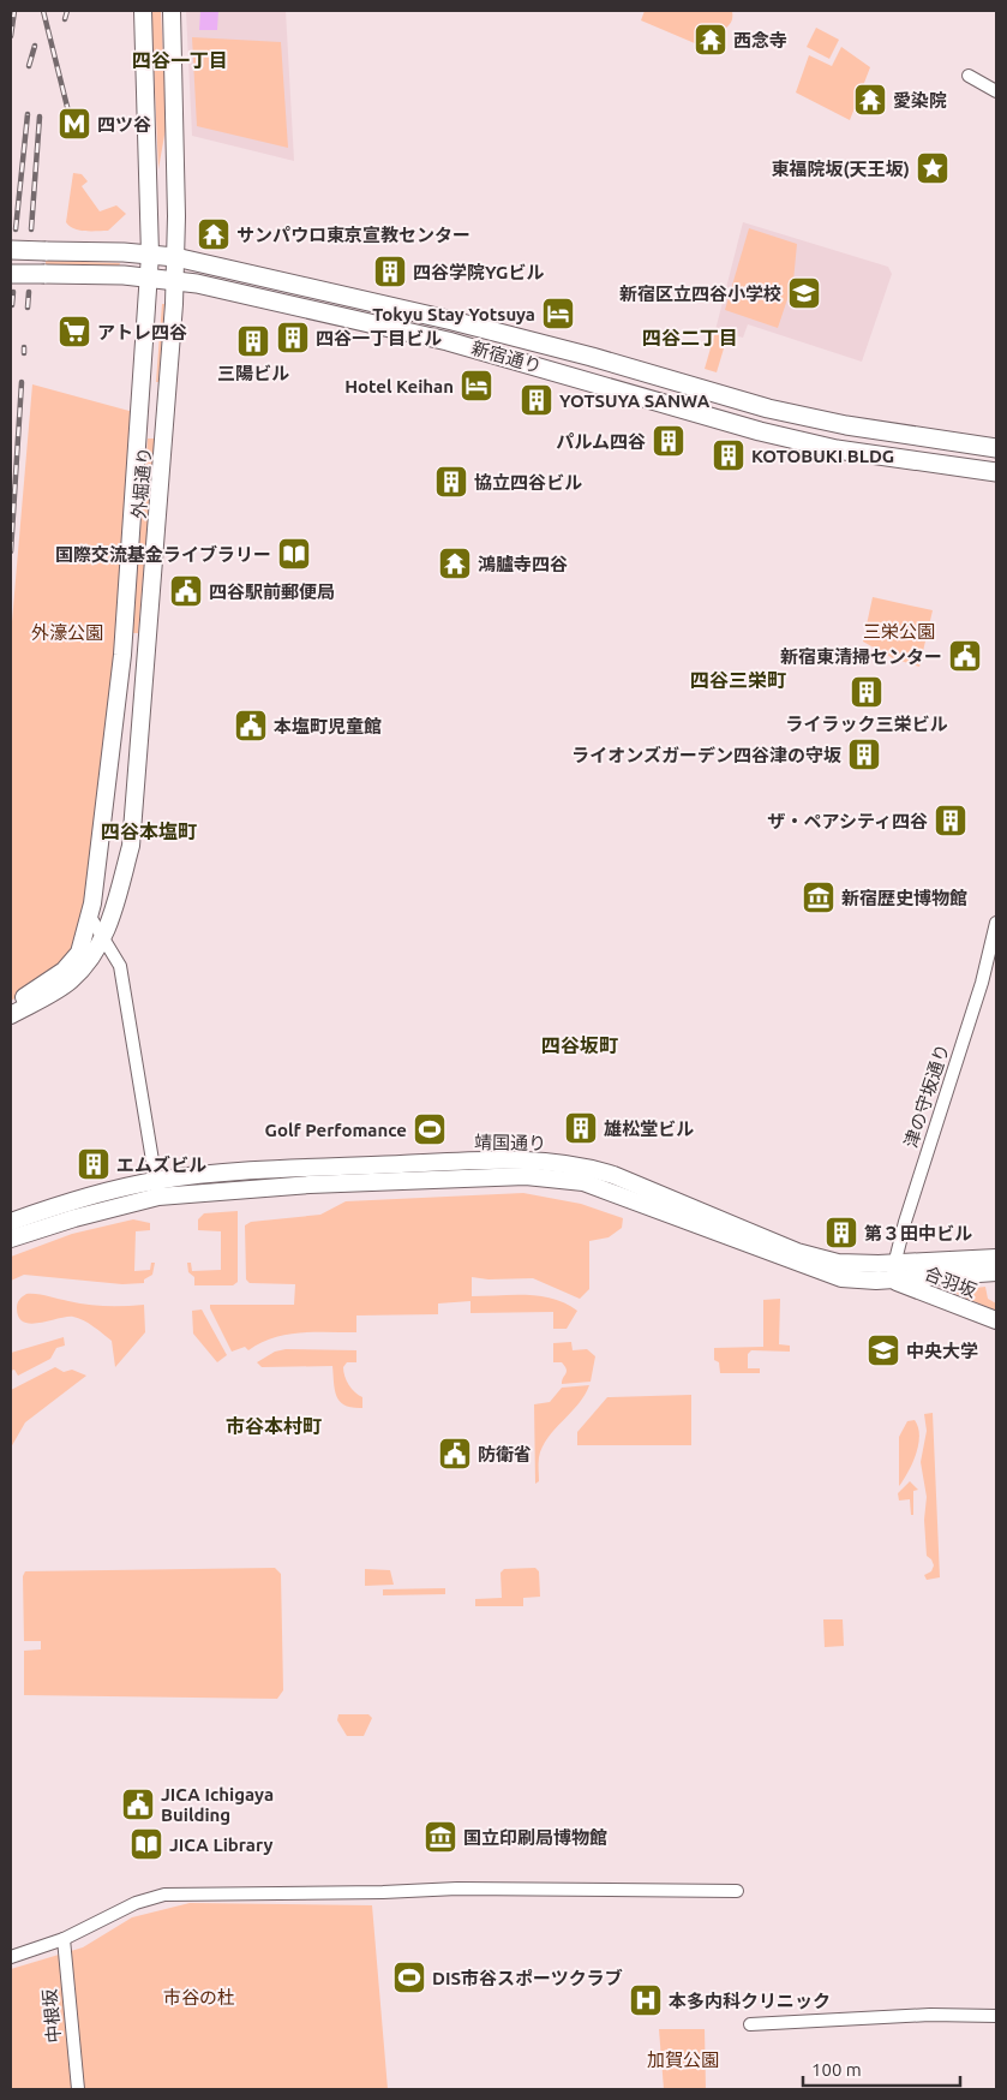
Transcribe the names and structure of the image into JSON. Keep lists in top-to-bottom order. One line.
{"streets":{"highway":["新宿通り"],"main road":["外堀通り","靖国通り","合羽坂"],"street":["津の守坂通り","中根坂"]},"crossings":[["新宿通り","外堀通り"],["津の守坂通り","靖国通り"],["津の守坂通り","合羽坂"],["靖国通り","合羽坂"]],"districts":["四谷一丁目","四谷二丁目","四谷三栄町","四谷本塩町","四谷坂町","市谷本村町"],"parks":["三栄公園","外濠公園","市谷の杜","加賀公園"],"places":{"temple":["西念寺","愛染院","サンパウロ東京宣教センター","鴻臚寺四谷"],"metro station":["四ツ谷"],"place":["東福院坂(天王坂)"],"building":["四谷学院YGビル","四谷一丁目ビル","三陽ビル","YOTSUYA SANWA","パルム四谷","KOTOBUKI BLDG","協立四谷ビル","ライラック三栄ビル","ライオンズガーデン四谷津の守坂","ザ・ペアシティ四谷","雄松堂ビル","エムズビル","第３田中ビル"],"school or university":["新宿区立四谷小学校","中央大学"],"hotel":["Tokyu Stay Yotsuya","Hotel Keihan"],"supermarket":["アトレ四谷"],"library":["国際交流基金ライブラリー","JICA Library"],"public building":["四谷駅前郵便局","新宿東清掃センター","本塩町児童館","防衛省","JICA Ichigaya Building"],"museum":["新宿歴史博物館","国立印刷局博物館"],"sports":["Golf Perfomance","DIS市谷スポーツクラブ"],"hospital":["本多内科クリニック"]},"scale_bar":"100 m"}
